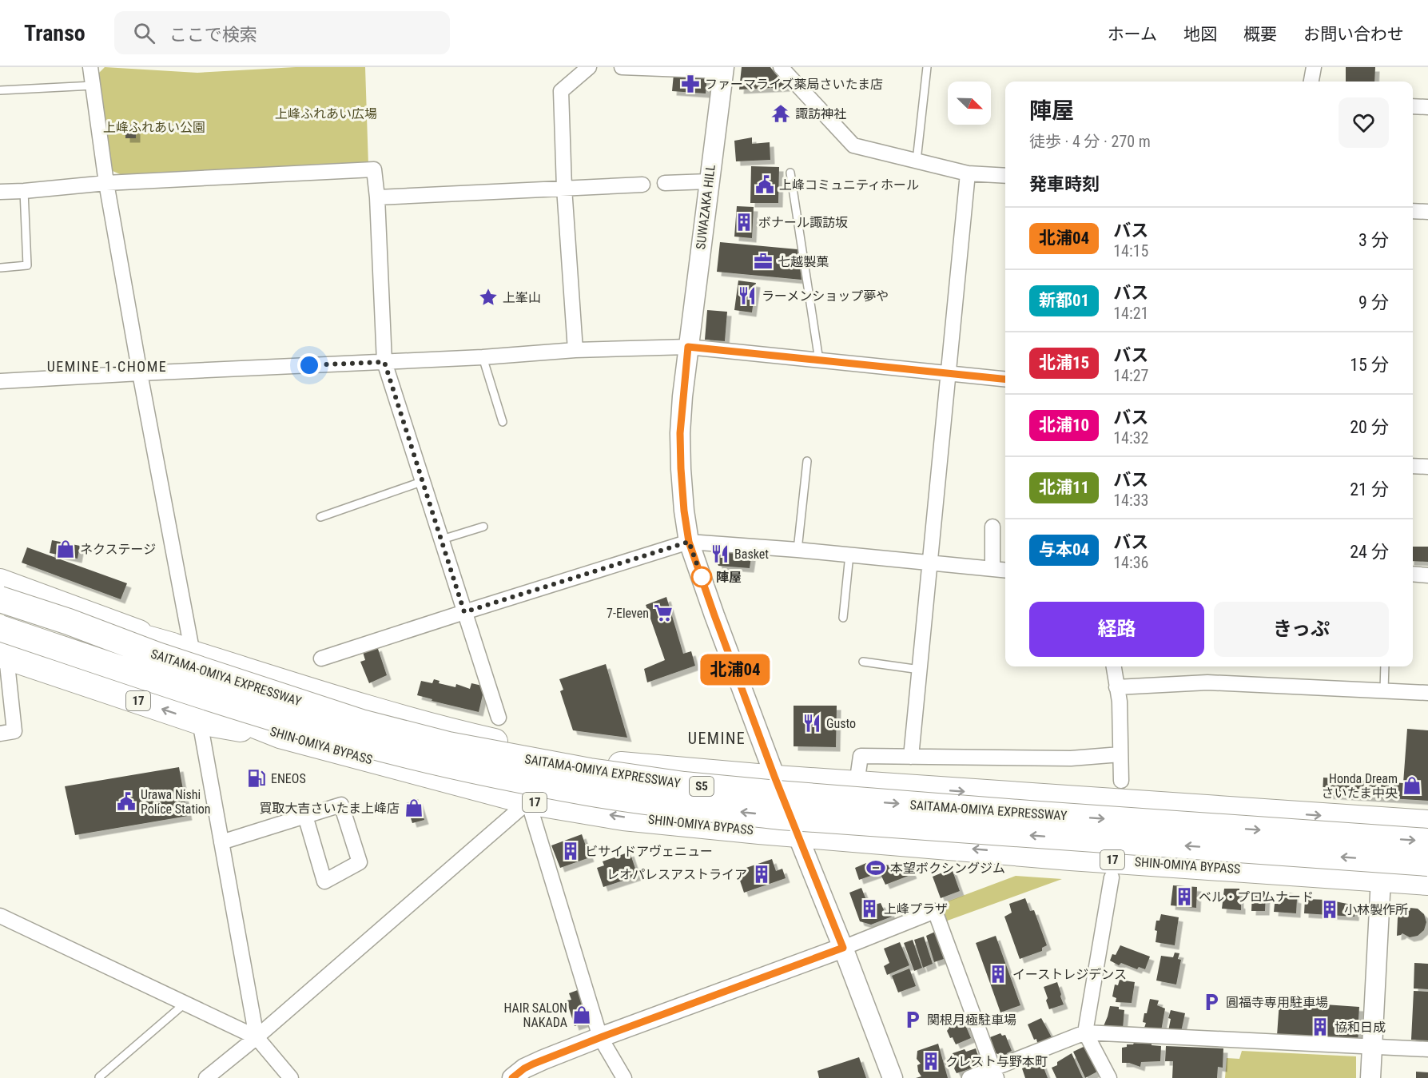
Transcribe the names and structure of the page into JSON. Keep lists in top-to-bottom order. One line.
{"streets":{"highway":["SAITAMA-OMIYA EXPRESSWAY","17","SHIN-OMIYA BYPASS","S5"],"main road":["SUWAZAKA HILL"]},"crossings":[["SUWAZAKA HILL","SHIN-OMIYA BYPASS"],["SAITAMA-OMIYA EXPRESSWAY","SHIN-OMIYA BYPASS"],["17","SHIN-OMIYA BYPASS"]],"districts":["UEMINE 1-CHOME","UEMINE"],"parks":["上峰ふれあい広場","上峰ふれあい公園"],"places":{"pharmacy":["ファーマライズ薬局さいたま店"],"temple":["諏訪神社"],"public building":["上峰コミュニティホール","Urawa Nishi Police Station"],"building":["ボナール諏訪坂","ビサイドアヴェニュー","レオパレスアストライア","ベル・プロムナード","上峰プラザ","小林製作所","イーストレジデンス","協和日成","クレスト与野本町"],"office":["七越製菓"],"restaurant":["ラーメンショップ夢や","Basket","Gusto"],"place":["上峯山"],"shop":["ネクステージ","Honda Dream さいたま中央","買取大吉さいたま上峰店","HAIR SALON NAKADA"],"other":["陣屋"],"supermarket":["7-Eleven"],"fuel station":["ENEOS"],"sports":["本望ボクシングジム"],"parking":["圓福寺専用駐車場","関根月極駐車場"]},"lines":["bus line 北浦04"],"north":"bottom right","page":{"header":"Transo","search":"ここで検索","nav":["ホーム","地図","概要","お問い合わせ"],"on_map":"北浦04","heading":[["陣屋","徒歩 · 4 分 · 270 m"],"発車時刻"],"list":[{"mark":"北浦04","name":"バス","note":"14:15","value":"3 分"},{"mark":"新都01","name":"バス","note":"14:21","value":"9 分"},{"mark":"北浦15","name":"バス","note":"14:27","value":"15 分"},{"mark":"北浦10","name":"バス","note":"14:32","value":"20 分"},{"mark":"北浦11","name":"バス","note":"14:33","value":"21 分"},{"mark":"与本04","name":"バス","note":"14:36","value":"24 分"}],"buttons":["経路","きっぷ"]}}
